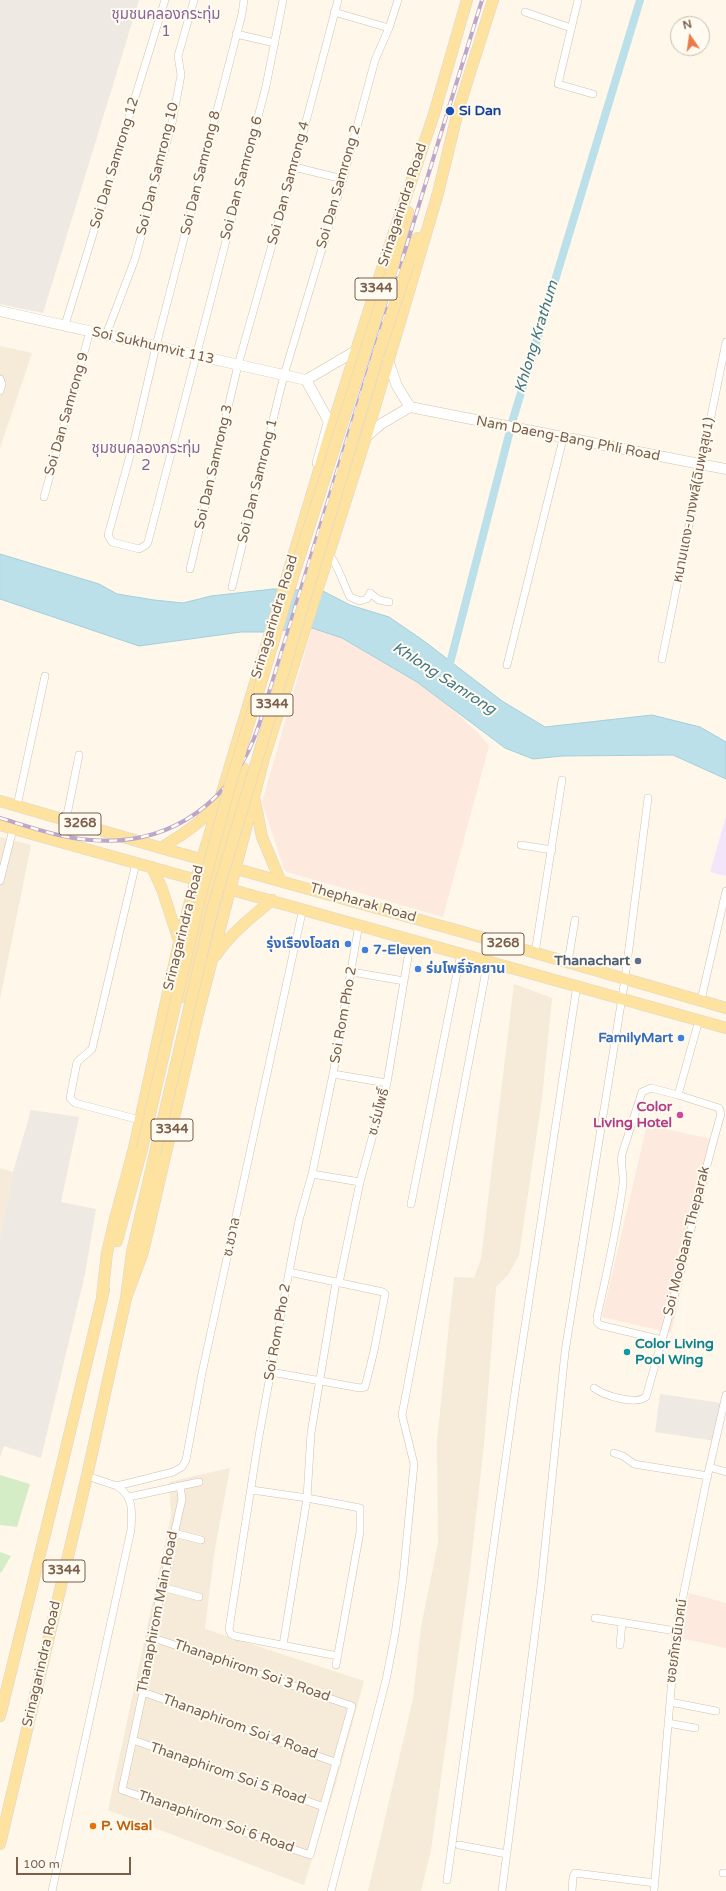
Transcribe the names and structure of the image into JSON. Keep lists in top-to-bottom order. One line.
{"streets":{"main road":["Srinagarindra Road","3344","Soi Sukhumvit 113","Nam Daeng-Bang Phli Road","3268","Thepharak Road"],"street":["Soi Dan Samrong 12","Soi Dan Samrong 10","Soi Dan Samrong 8","Soi Dan Samrong 6","Soi Dan Samrong 4","Soi Dan Samrong 2","Soi Dan Samrong 9","Soi Dan Samrong 3","Soi Dan Samrong 1","หนามแดง-บางพลี(ฉิมพลูสุข1)","Soi Rom Pho 2","ซ.ร่มโพธิ์","ซ.ชวาล","Soi Moobaan Theparak","Thanaphirom Main Road","ซอยภัทรนิเวศน์","Thanaphirom Soi 3 Road","Thanaphirom Soi 4 Road","Thanaphirom Soi 5 Road","Thanaphirom Soi 6 Road"]},"crossings":[["Soi Dan Samrong 12","Soi Sukhumvit 113"],["Soi Dan Samrong 10","Soi Sukhumvit 113"],["Soi Dan Samrong 8","Soi Dan Samrong 6"],["Soi Dan Samrong 8","Soi Sukhumvit 113"],["Soi Dan Samrong 6","Soi Sukhumvit 113"],["Soi Dan Samrong 4","Soi Sukhumvit 113"],["Soi Dan Samrong 4","Soi Dan Samrong 3"],["Soi Dan Samrong 2","Soi Sukhumvit 113"],["Soi Dan Samrong 2","Soi Dan Samrong 1"],["Srinagarindra Road","Thepharak Road"],["Soi Sukhumvit 113","Soi Dan Samrong 9"],["Soi Sukhumvit 113","Soi Dan Samrong 3"],["Soi Sukhumvit 113","Soi Dan Samrong 1"],["Nam Daeng-Bang Phli Road","หนามแดง-บางพลี(ฉิมพลูสุข1)"],["Thepharak Road","Soi Rom Pho 2"],["Thepharak Road","ซ.ร่มโพธิ์"],["Thepharak Road","ซ.ชวาล"],["Soi Rom Pho 2","ซ.ร่มโพธิ์"],["Thanaphirom Main Road","Thanaphirom Soi 3 Road"],["Thanaphirom Main Road","Thanaphirom Soi 4 Road"],["Thanaphirom Main Road","Thanaphirom Soi 5 Road"],["Thanaphirom Main Road","Thanaphirom Soi 6 Road"],["Thanaphirom Soi 3 Road","Thanaphirom Soi 4 Road"],["Thanaphirom Soi 5 Road","Thanaphirom Soi 6 Road"]],"districts":["ชุมชนคลองกระทุ่ม 1","ชุมชนคลองกระทุ่ม 2"],"water":["Khlong Krathum","Khlong Samrong"],"places":["Si Dan","รุ่งเรืองโอสถ","7-Eleven","Thanachart","ร่มโพธิ์จักยาน","FamilyMart","Color Living Hotel","Color Living Pool Wing","P. Wisal"],"scale_bar":"100 m","north":"top"}
